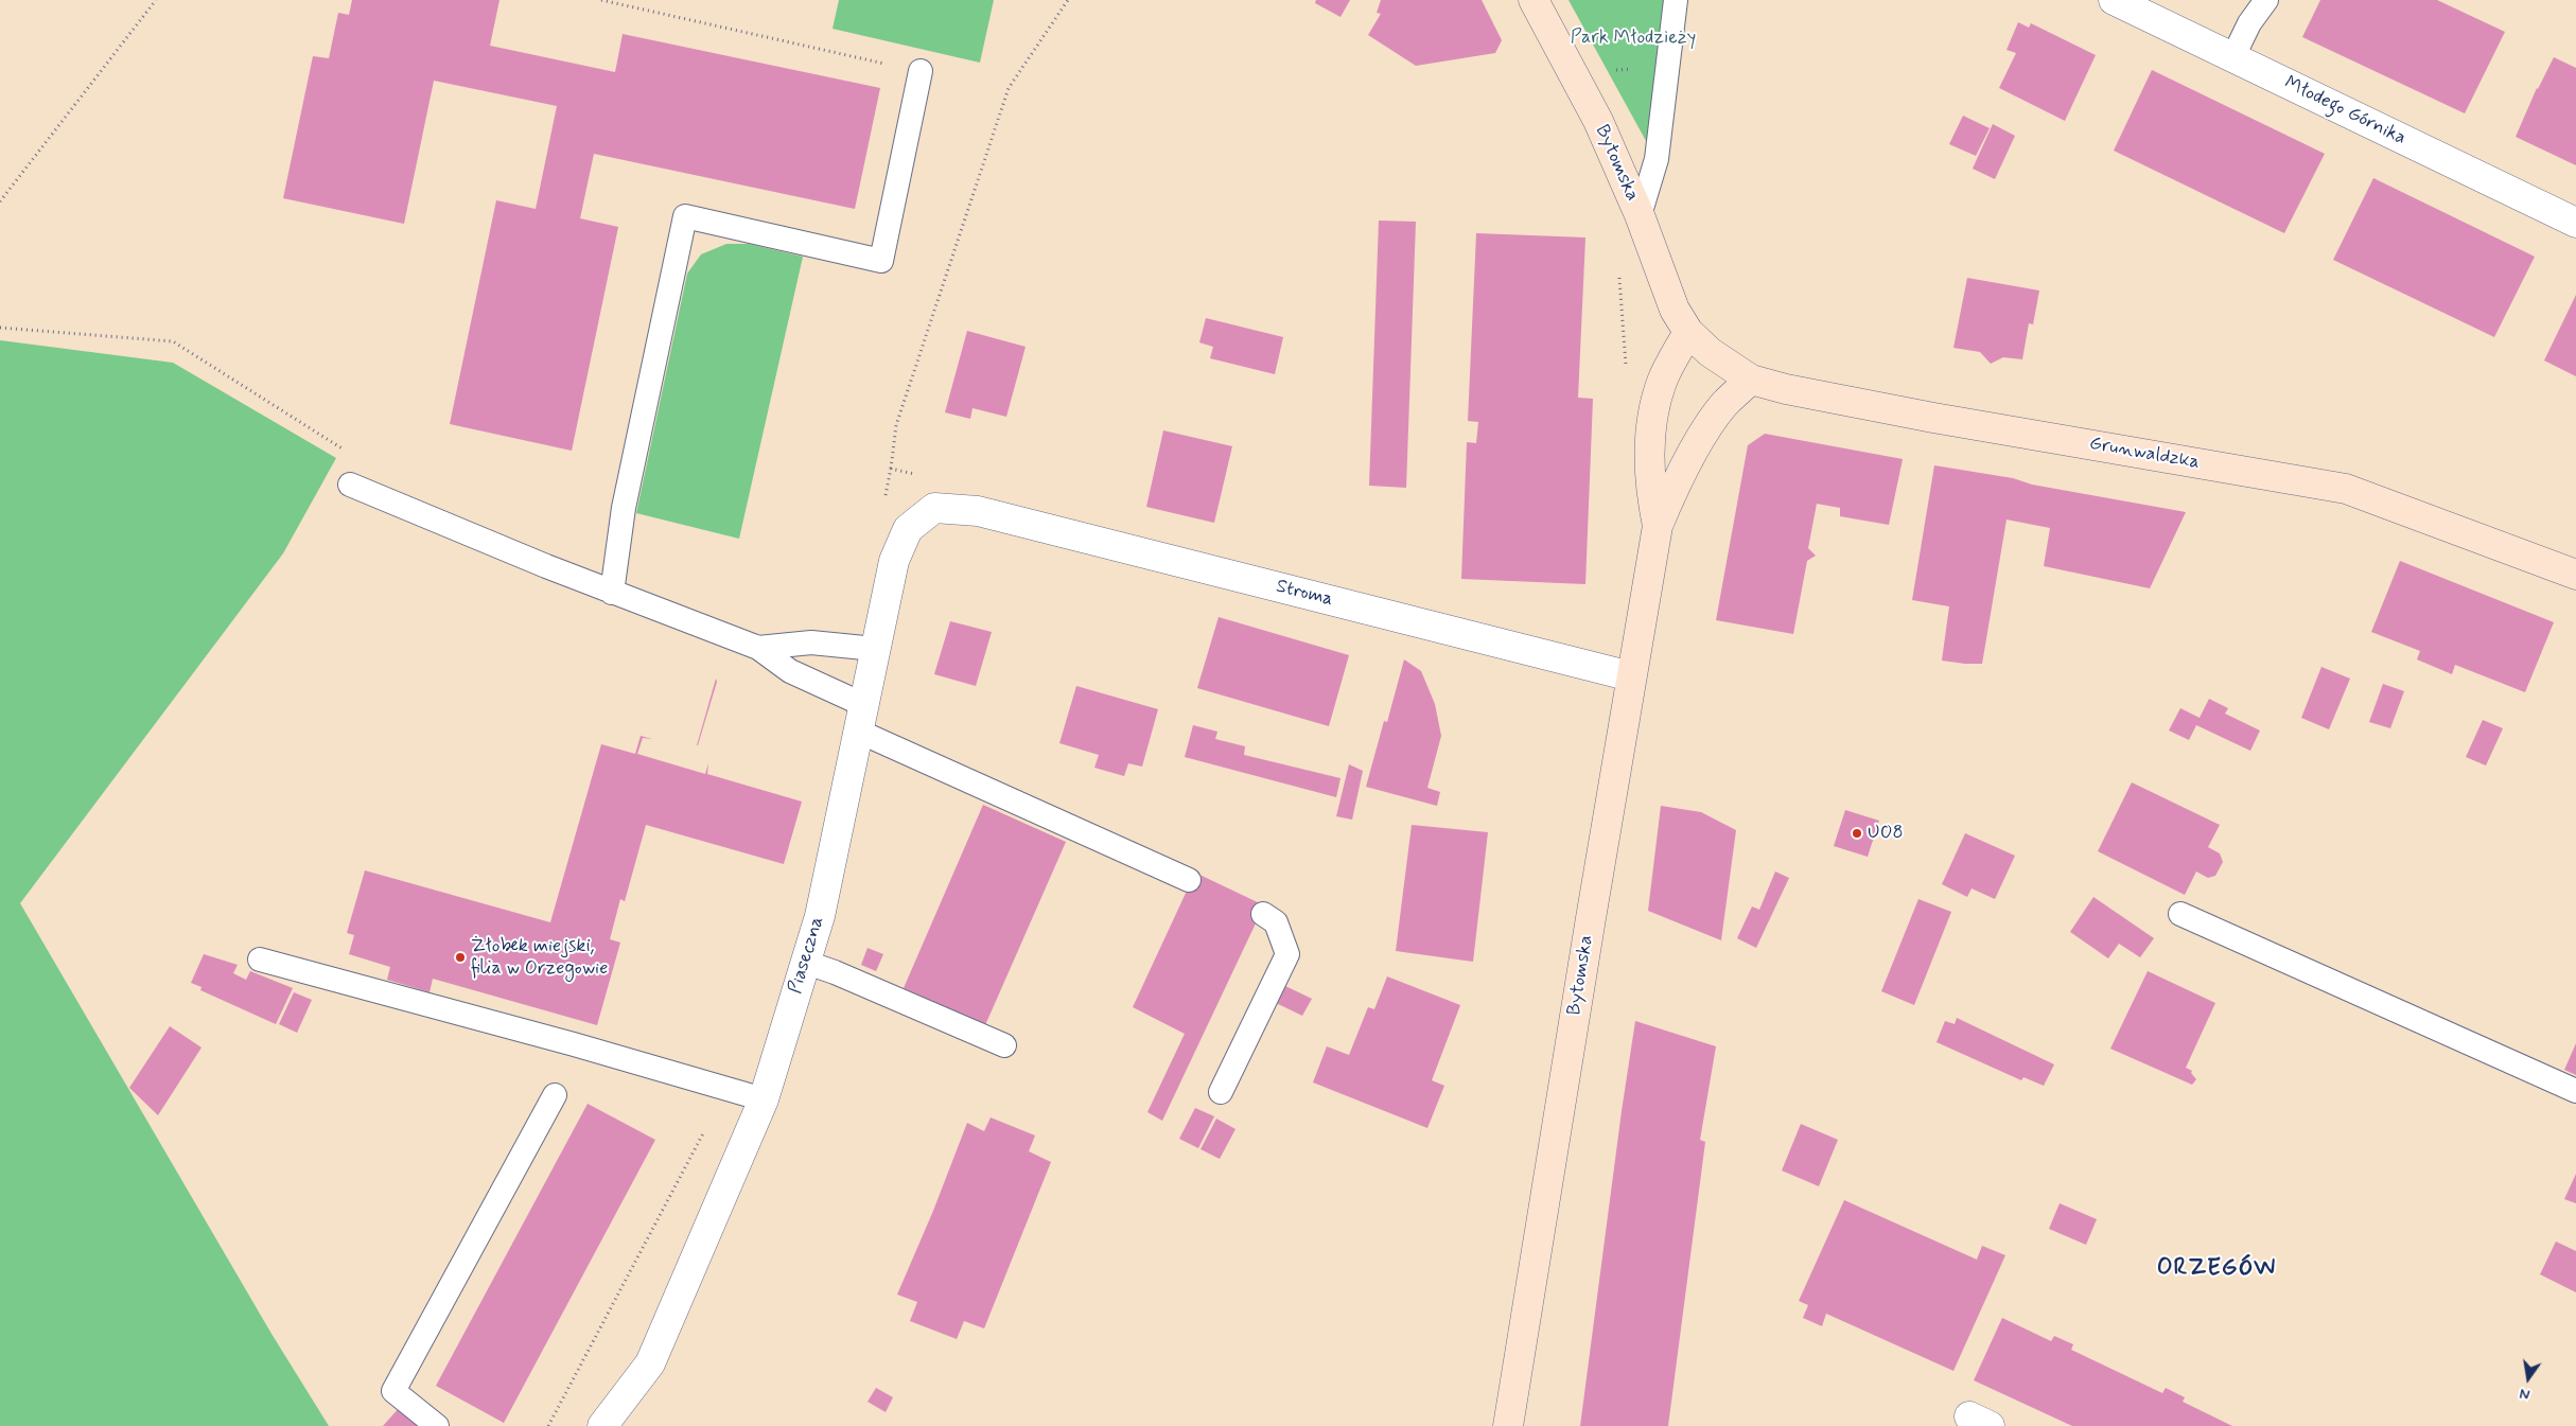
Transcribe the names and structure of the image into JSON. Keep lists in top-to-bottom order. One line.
{"streets":{"street":["Młodego Górnika","Bytomska","Grunwaldzka","Stroma","Piaseczna"]},"crossings":[["Bytomska","Grunwaldzka"],["Bytomska","Stroma"],["Stroma","Piaseczna"]],"districts":["ORZEGÓW"],"parks":["Park Młodzieży"],"places":["UO8","Żłobek miejski, filia w Orzegowie"],"north":"bottom"}
